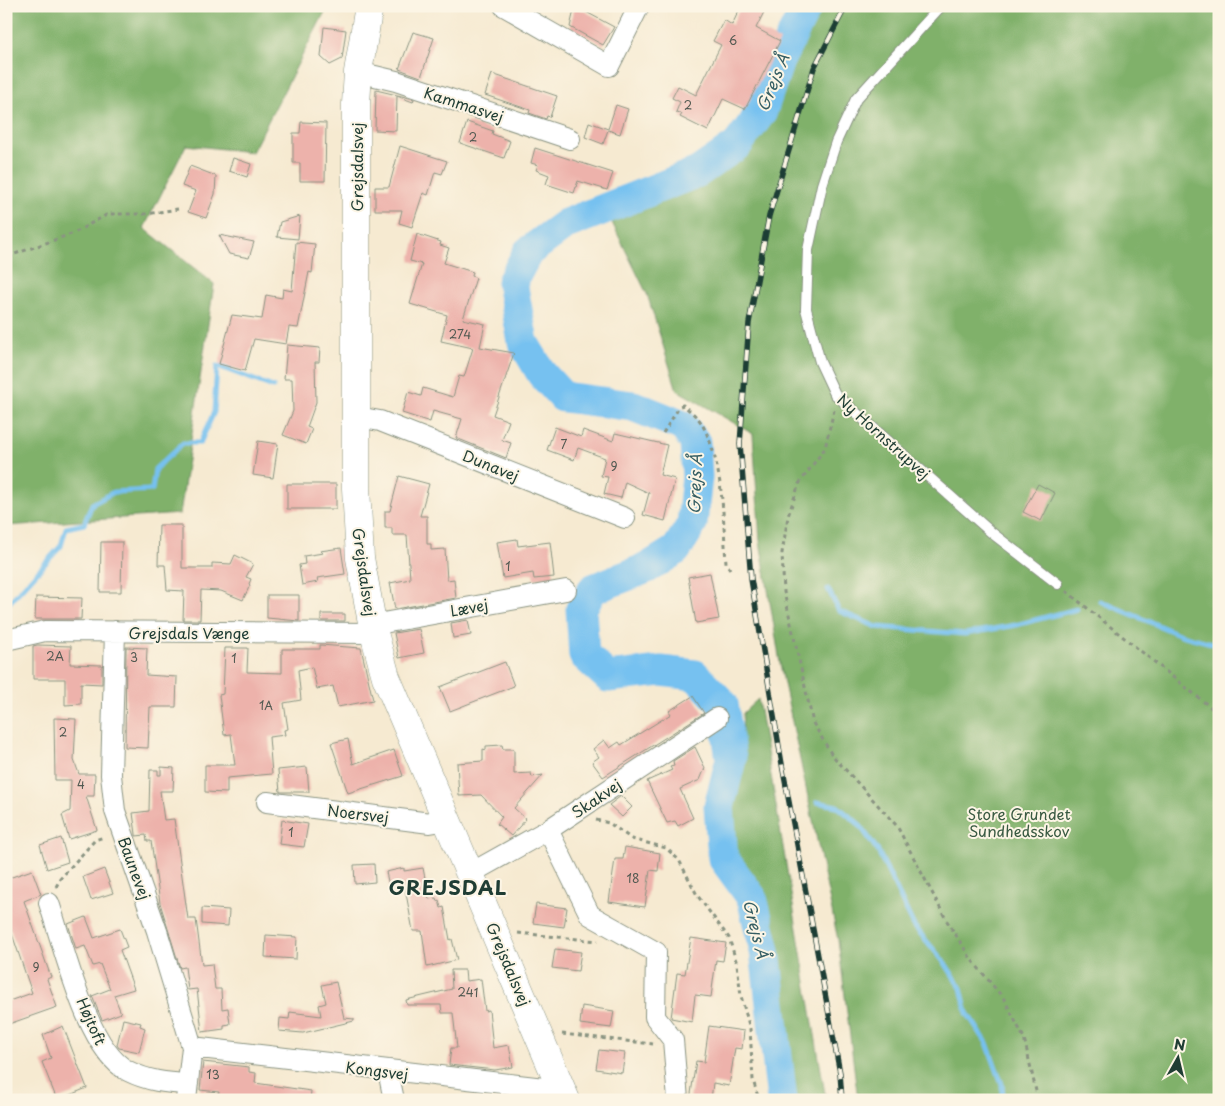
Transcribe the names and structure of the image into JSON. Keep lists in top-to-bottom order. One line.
{"streets":{"street":["Kammasvej","Grejsdalsvej","Dunavej","Lævej","Grejsdals Vænge","Skakvej","Noersvej","Baunevej","Højtoft","Kongsvej"],"lane":["Ny Hornstrupvej"]},"crossings":[["Kammasvej","Grejsdalsvej"],["Grejsdalsvej","Dunavej"],["Grejsdalsvej","Lævej"],["Grejsdalsvej","Grejsdals Vænge"],["Grejsdalsvej","Skakvej"],["Grejsdalsvej","Noersvej"],["Grejsdalsvej","Kongsvej"],["Lævej","Grejsdals Vænge"],["Grejsdals Vænge","Baunevej"],["Baunevej","Højtoft"],["Baunevej","Kongsvej"]],"districts":["GREJSDAL"],"water":["Grejs Å"],"parks":["Store Grundet Sundhedsskov"],"house_numbers":["6","2","2","274","7","9","1","2A","3","1","1A","2","4","1","18","9","241","13"],"north":"top"}
